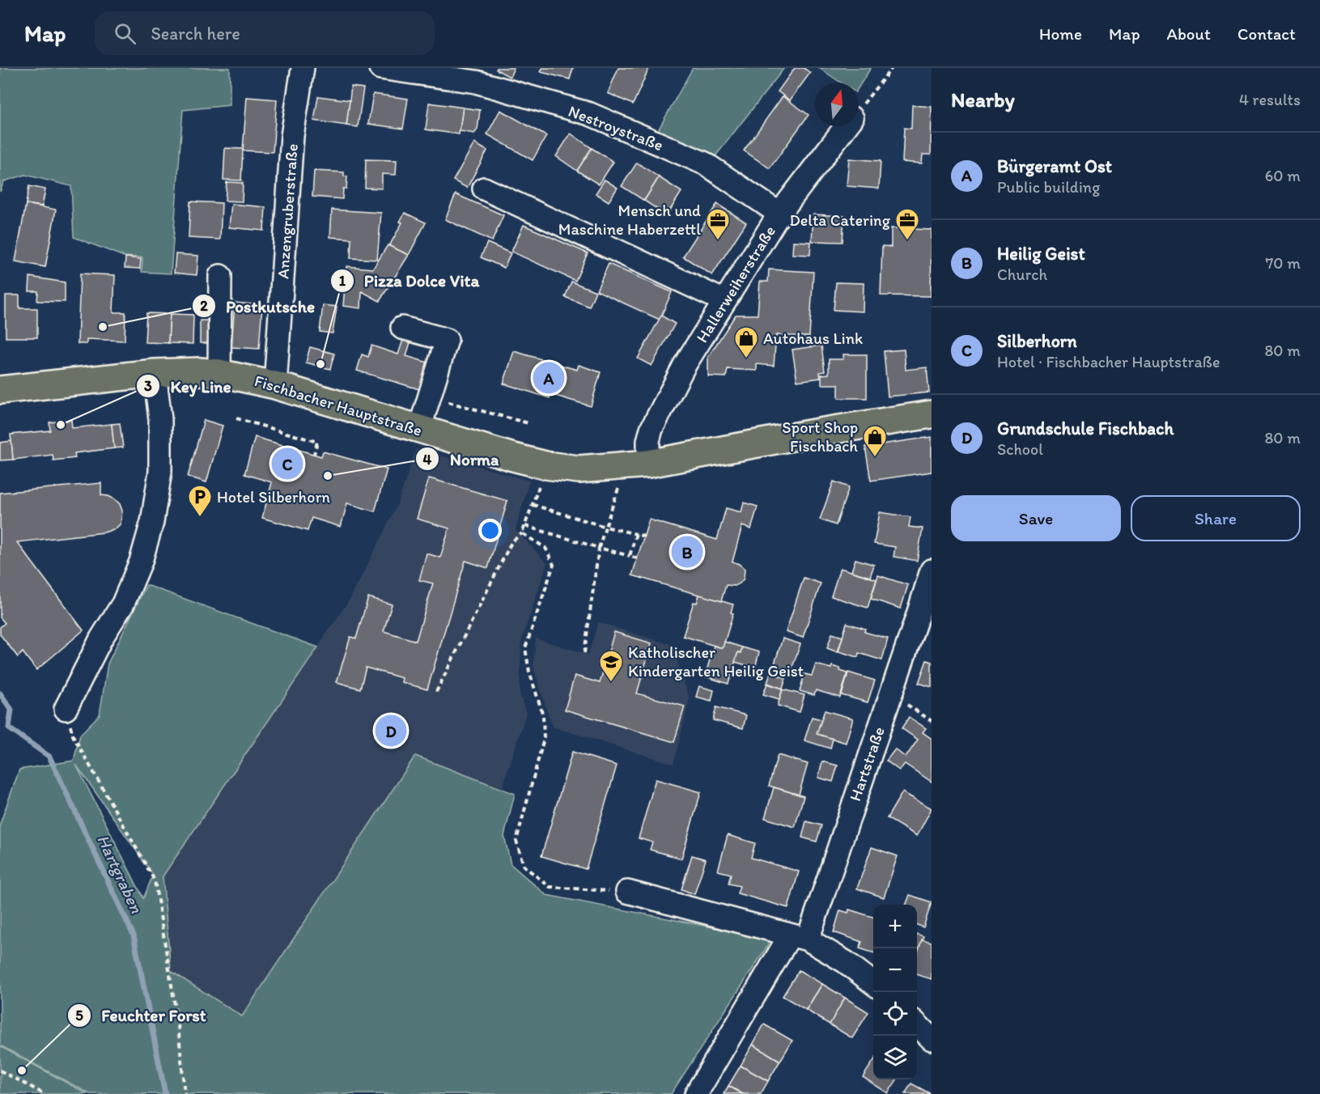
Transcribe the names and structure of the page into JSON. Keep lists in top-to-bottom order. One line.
{"streets":{"main road":["Fischbacher Hauptstraße"],"street":["Nestroystraße","Anzengruberstraße","Hallerweiherstraße","Hartstraße"]},"crossings":[["Nestroystraße","Hallerweiherstraße"],["Anzengruberstraße","Fischbacher Hauptstraße"],["Hallerweiherstraße","Fischbacher Hauptstraße"]],"water":["Hartgraben"],"places":{"office":["Mensch und Maschine Haberzettl","Delta Catering"],"other":["Postkutsche","Pizza Dolce Vita","Key Line","Norma","Feuchter Forst"],"shop":["Autohaus Link","Sport Shop Fischbach"],"parking":["Hotel Silberhorn"],"school or university":["Katholischer Kindergarten Heilig Geist"]},"north":"top","page":{"header":"Map","search":"Search here","nav":["Home","Map","About","Contact"],"heading":["Nearby","4 results"],"list":[{"mark":"A","name":"Bürgeramt Ost","note":"Public building","value":"60 m"},{"mark":"B","name":"Heilig Geist","note":"Church","value":"70 m"},{"mark":"C","name":"Silberhorn","note":"Hotel · Fischbacher Hauptstraße","value":"80 m"},{"mark":"D","name":"Grundschule Fischbach","note":"School","value":"80 m"}],"pins":["A","C","B","D"],"buttons":["Save","Share"],"map_buttons":["+","−"]}}
